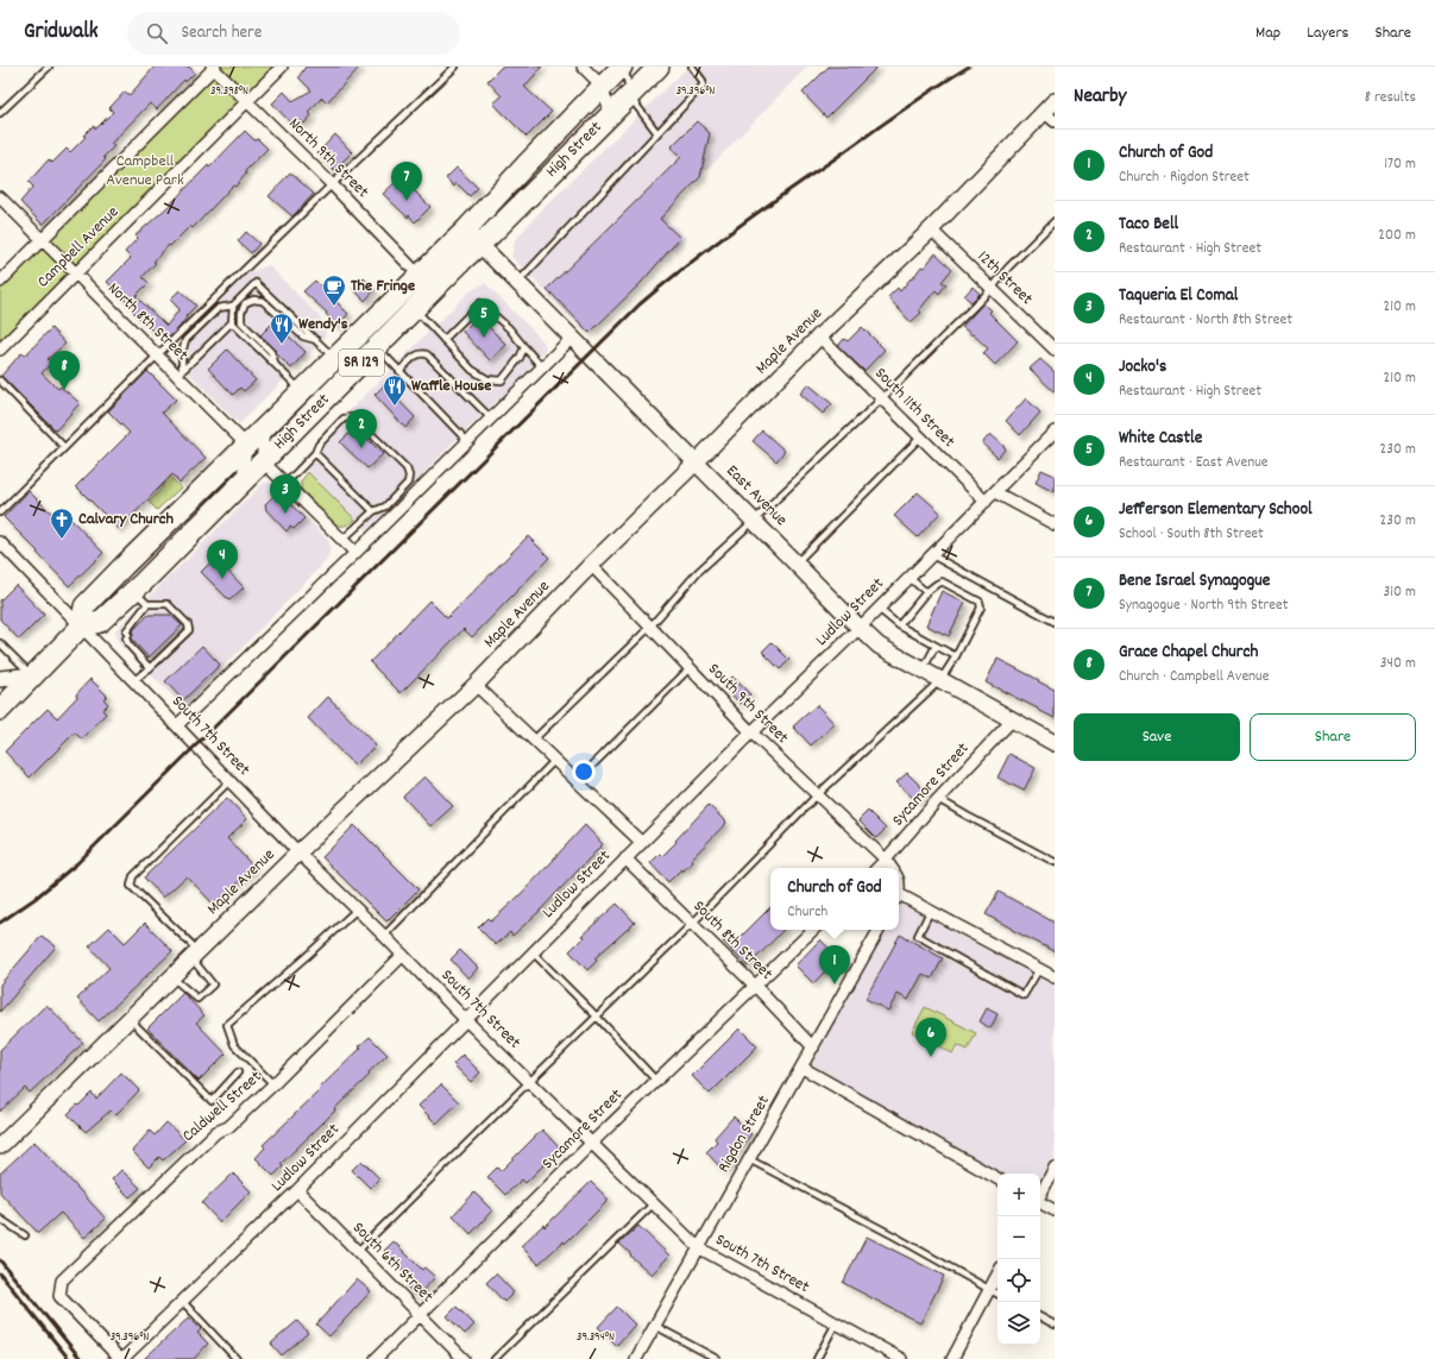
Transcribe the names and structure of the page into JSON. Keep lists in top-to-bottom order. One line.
{"streets":{"highway":["High Street","SR 129"],"street":["North 9th Street","Campbell Avenue","12th Street","North 8th Street","Maple Avenue","South 11th Street","East Avenue","Ludlow Street","South 9th Street","South 7th Street","Sycamore Street","South 8th Street","Caldwell Street","Rigdon Street","South 6th Street"]},"crossings":[["High Street","North 9th Street"],["High Street","North 8th Street"],["High Street","East Avenue"],["High Street","South 7th Street"],["North 9th Street","Campbell Avenue"],["Campbell Avenue","North 8th Street"],["12th Street","Maple Avenue"],["Maple Avenue","South 11th Street"],["Maple Avenue","East Avenue"],["Maple Avenue","South 9th Street"],["Maple Avenue","South 7th Street"],["South 11th Street","Ludlow Street"],["East Avenue","Ludlow Street"],["East Avenue","Sycamore Street"],["Ludlow Street","South 9th Street"],["Ludlow Street","South 7th Street"],["Ludlow Street","South 8th Street"],["Ludlow Street","Caldwell Street"],["Ludlow Street","South 6th Street"],["South 9th Street","Sycamore Street"],["South 7th Street","Sycamore Street"],["South 7th Street","Caldwell Street"],["South 7th Street","Rigdon Street"],["Sycamore Street","South 8th Street"],["Sycamore Street","South 6th Street"],["South 8th Street","Rigdon Street"]],"parks":["Campbell Avenue Park"],"places":{"cafe":["The Fringe"],"restaurant":["Wendy's","Waffle House"],"church":["Calvary Church"]},"page":{"header":"Gridwalk","search":"Search here","nav":["Map","Layers","Share"],"heading":["Nearby","8 results"],"list":[{"mark":"1","name":"Church of God","note":"Church · Rigdon Street","value":"170 m"},{"mark":"2","name":"Taco Bell","note":"Restaurant · High Street","value":"200 m"},{"mark":"3","name":"Taqueria El Comal","note":"Restaurant · North 8th Street","value":"210 m"},{"mark":"4","name":"Jocko's","note":"Restaurant · High Street","value":"210 m"},{"mark":"5","name":"White Castle","note":"Restaurant · East Avenue","value":"230 m"},{"mark":"6","name":"Jefferson Elementary School","note":"School · South 8th Street","value":"230 m"},{"mark":"7","name":"Bene Israel Synagogue","note":"Synagogue · North 9th Street","value":"310 m"},{"mark":"8","name":"Grace Chapel Church","note":"Church · Campbell Avenue","value":"340 m"}],"pins":["7","5","8","2","3","4","1","6"],"buttons":["Save","Share"],"popup":["Church of God","Church"],"map_buttons":["+","−"]},"coordinates":["39.398°N","39.396°N","39.394°N"]}
